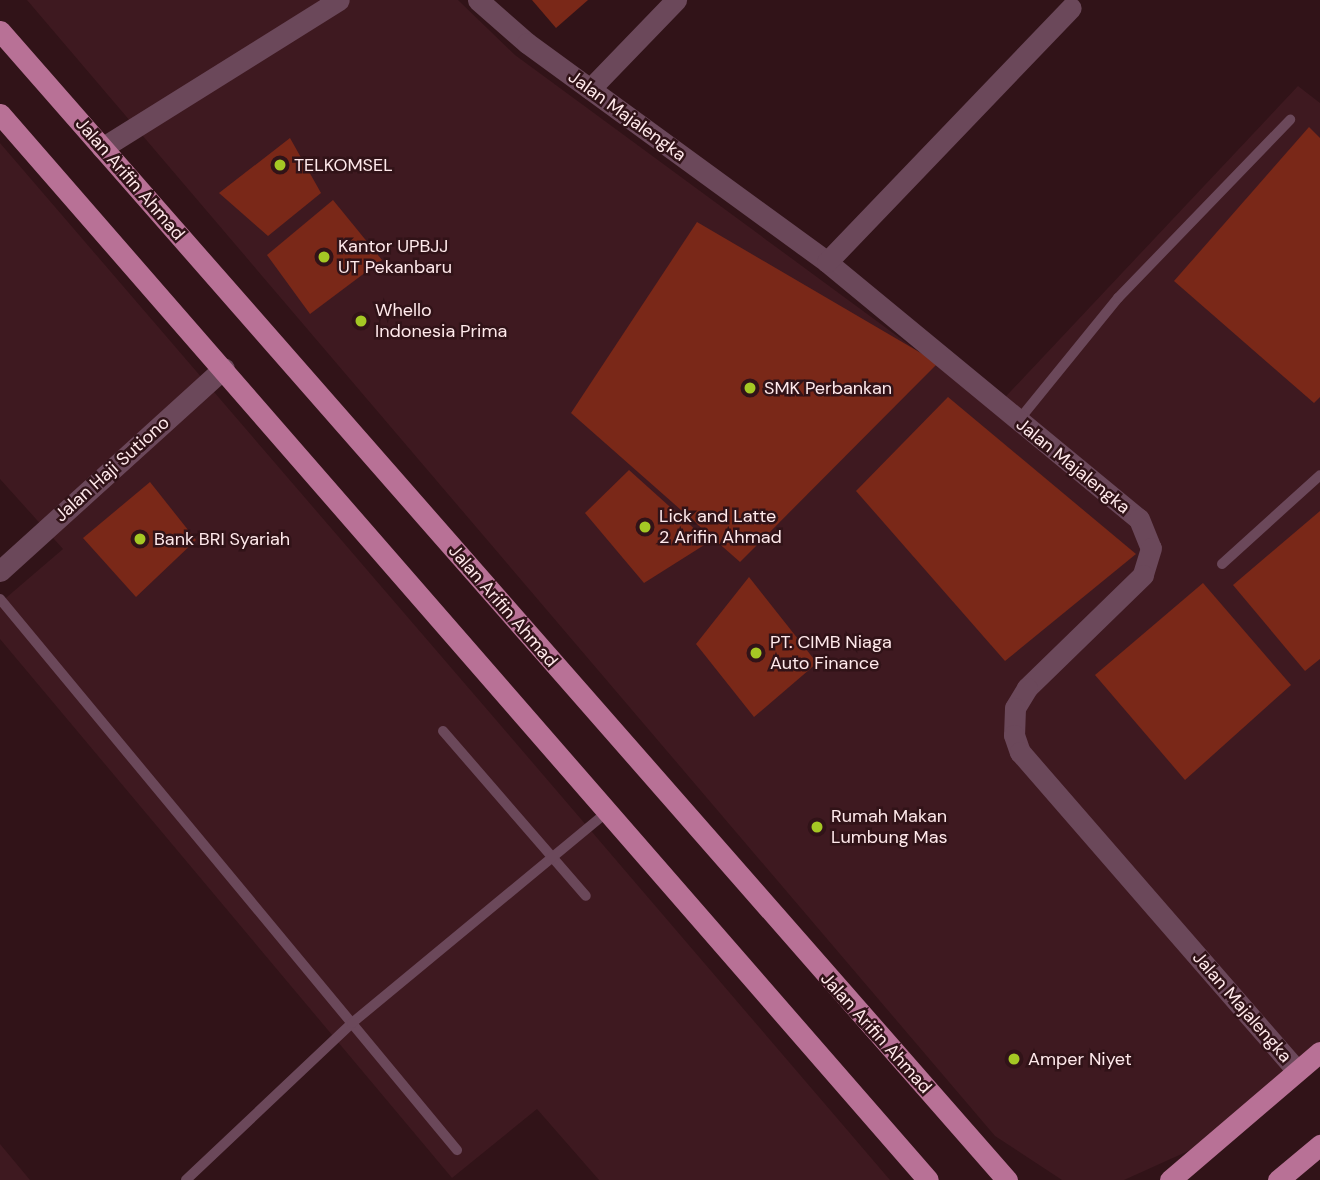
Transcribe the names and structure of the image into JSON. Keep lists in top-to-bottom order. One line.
{"streets":{"main road":["Jalan Arifin Ahmad"],"street":["Jalan Majalengka","Jalan Haji Sutiono"]},"places":["TELKOMSEL","Kantor UPBJJ UT Pekanbaru","Whello Indonesia Prima","SMK Perbankan","Lick and Latte 2 Arifin Ahmad","Bank BRI Syariah","PT. CIMB Niaga Auto Finance","Rumah Makan Lumbung Mas","Amper Niyet"]}
